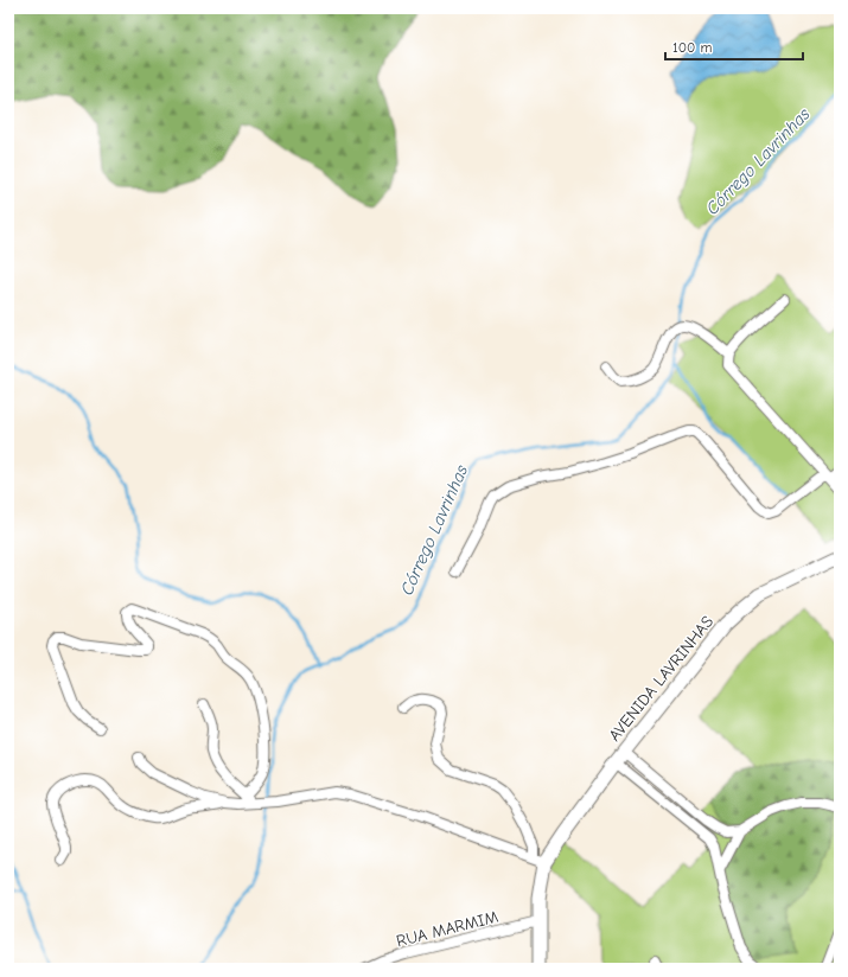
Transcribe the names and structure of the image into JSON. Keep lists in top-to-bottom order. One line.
{"streets":{"street":["AVENIDA LAVRINHAS","RUA MARMIM"]},"water":["Córrego Lavrinhas"],"scale_bar":"100 m"}
